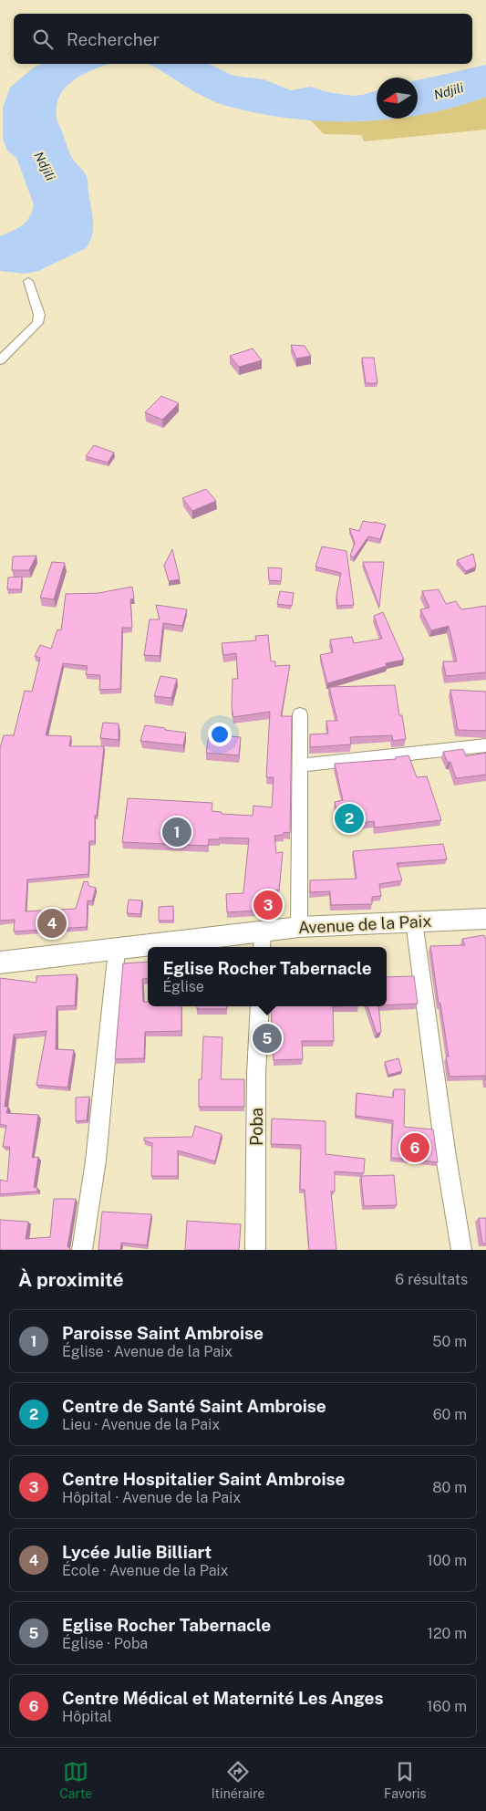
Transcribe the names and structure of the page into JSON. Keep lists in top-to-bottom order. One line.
{"streets":{"street":["Avenue de la Paix","Poba"]},"water":["Ndjili"],"north":"left","page":{"search":"Rechercher","pins":["2","1","3","4","5","6"],"popup":["Eglise Rocher Tabernacle","Église"],"heading":["À proximité","6 résultats"],"list":[{"mark":"1","name":"Paroisse Saint Ambroise","note":"Église · Avenue de la Paix","value":"50 m"},{"mark":"2","name":"Centre de Santé Saint Ambroise","note":"Lieu · Avenue de la Paix","value":"60 m"},{"mark":"3","name":"Centre Hospitalier Saint Ambroise","note":"Hôpital · Avenue de la Paix","value":"80 m"},{"mark":"4","name":"Lycée Julie Billiart","note":"École · Avenue de la Paix","value":"100 m"},{"mark":"5","name":"Eglise Rocher Tabernacle","note":"Église · Poba","value":"120 m"},{"mark":"6","name":"Centre Médical et Maternité Les Anges","note":"Hôpital","value":"160 m"}],"nav":["Carte","Itinéraire","Favoris"]}}
